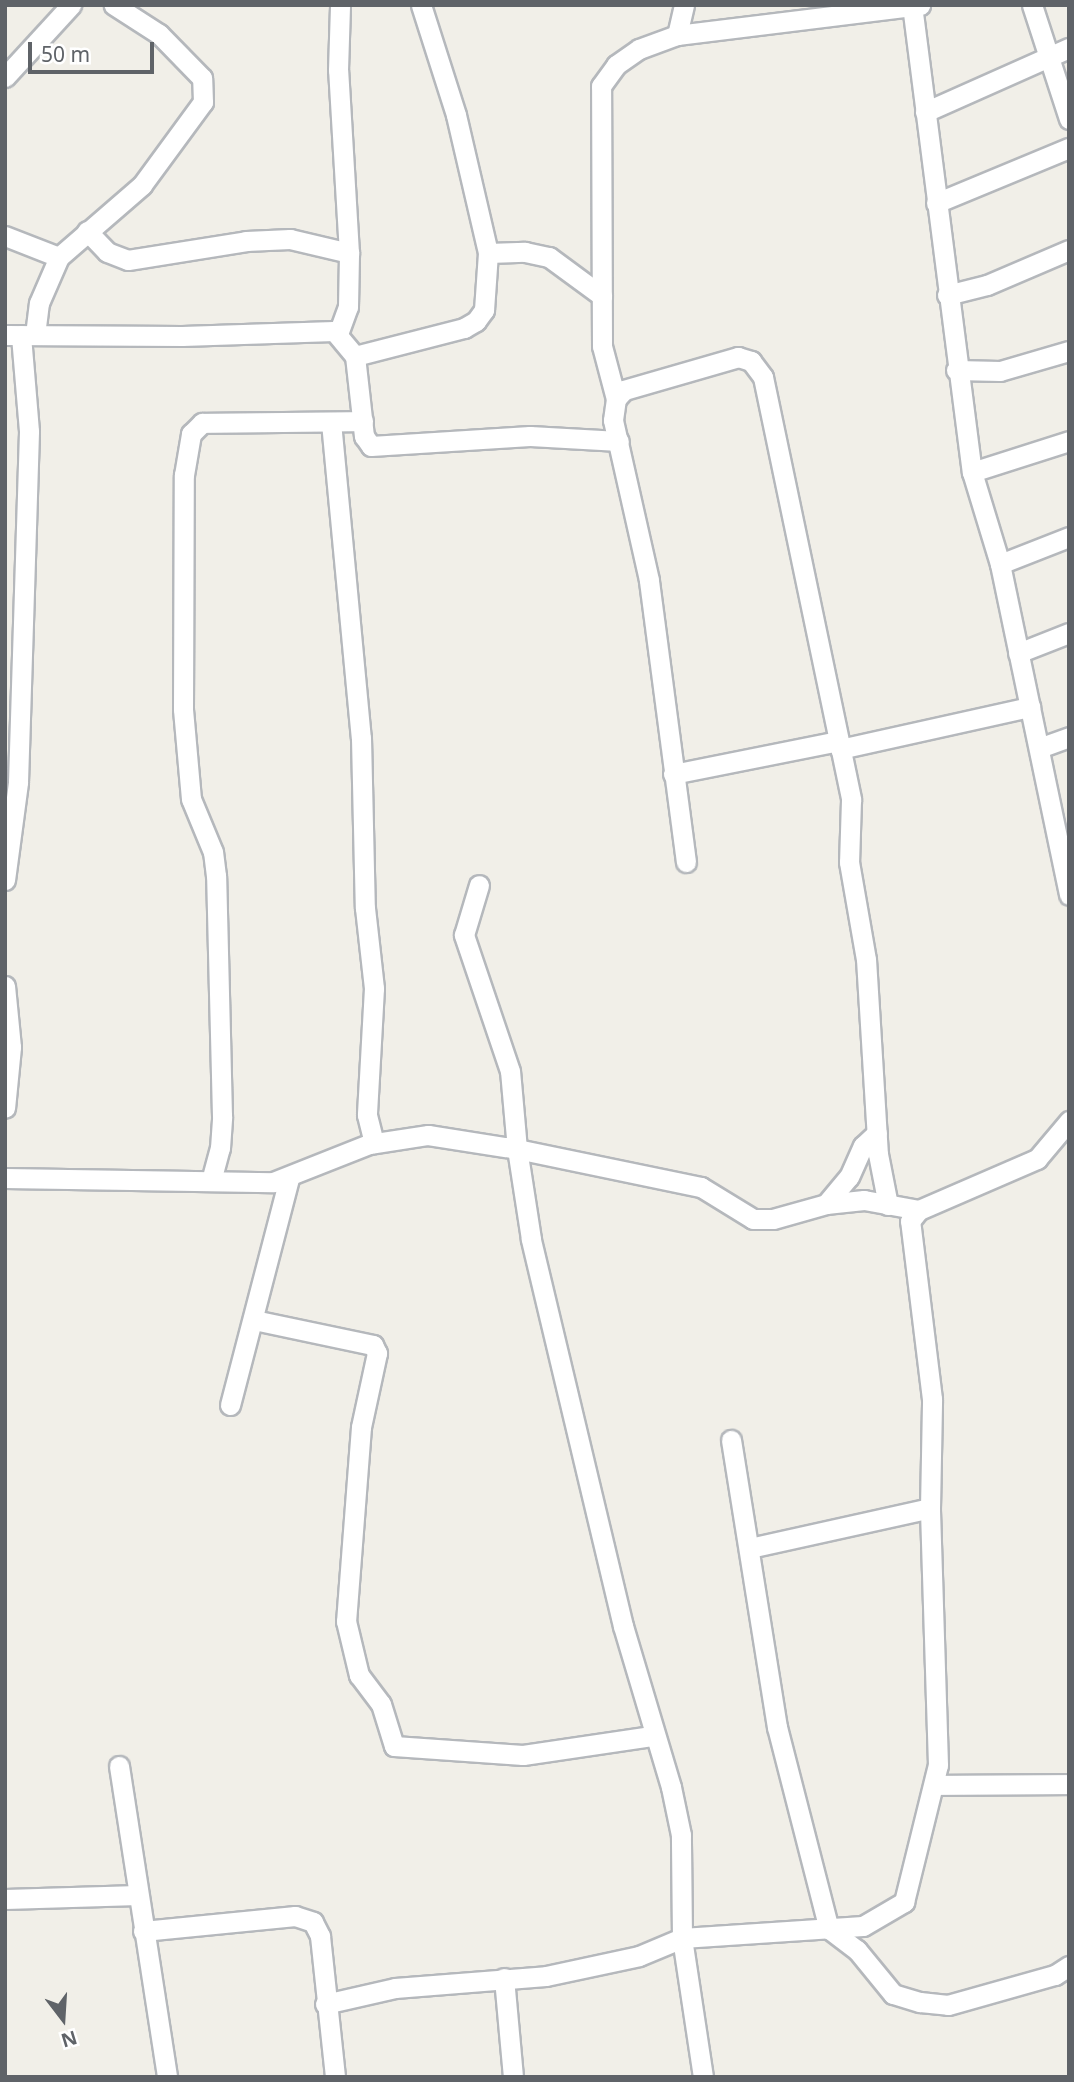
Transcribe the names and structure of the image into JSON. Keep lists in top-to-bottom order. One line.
{"scale_bar":"50 m","north":"bottom"}
